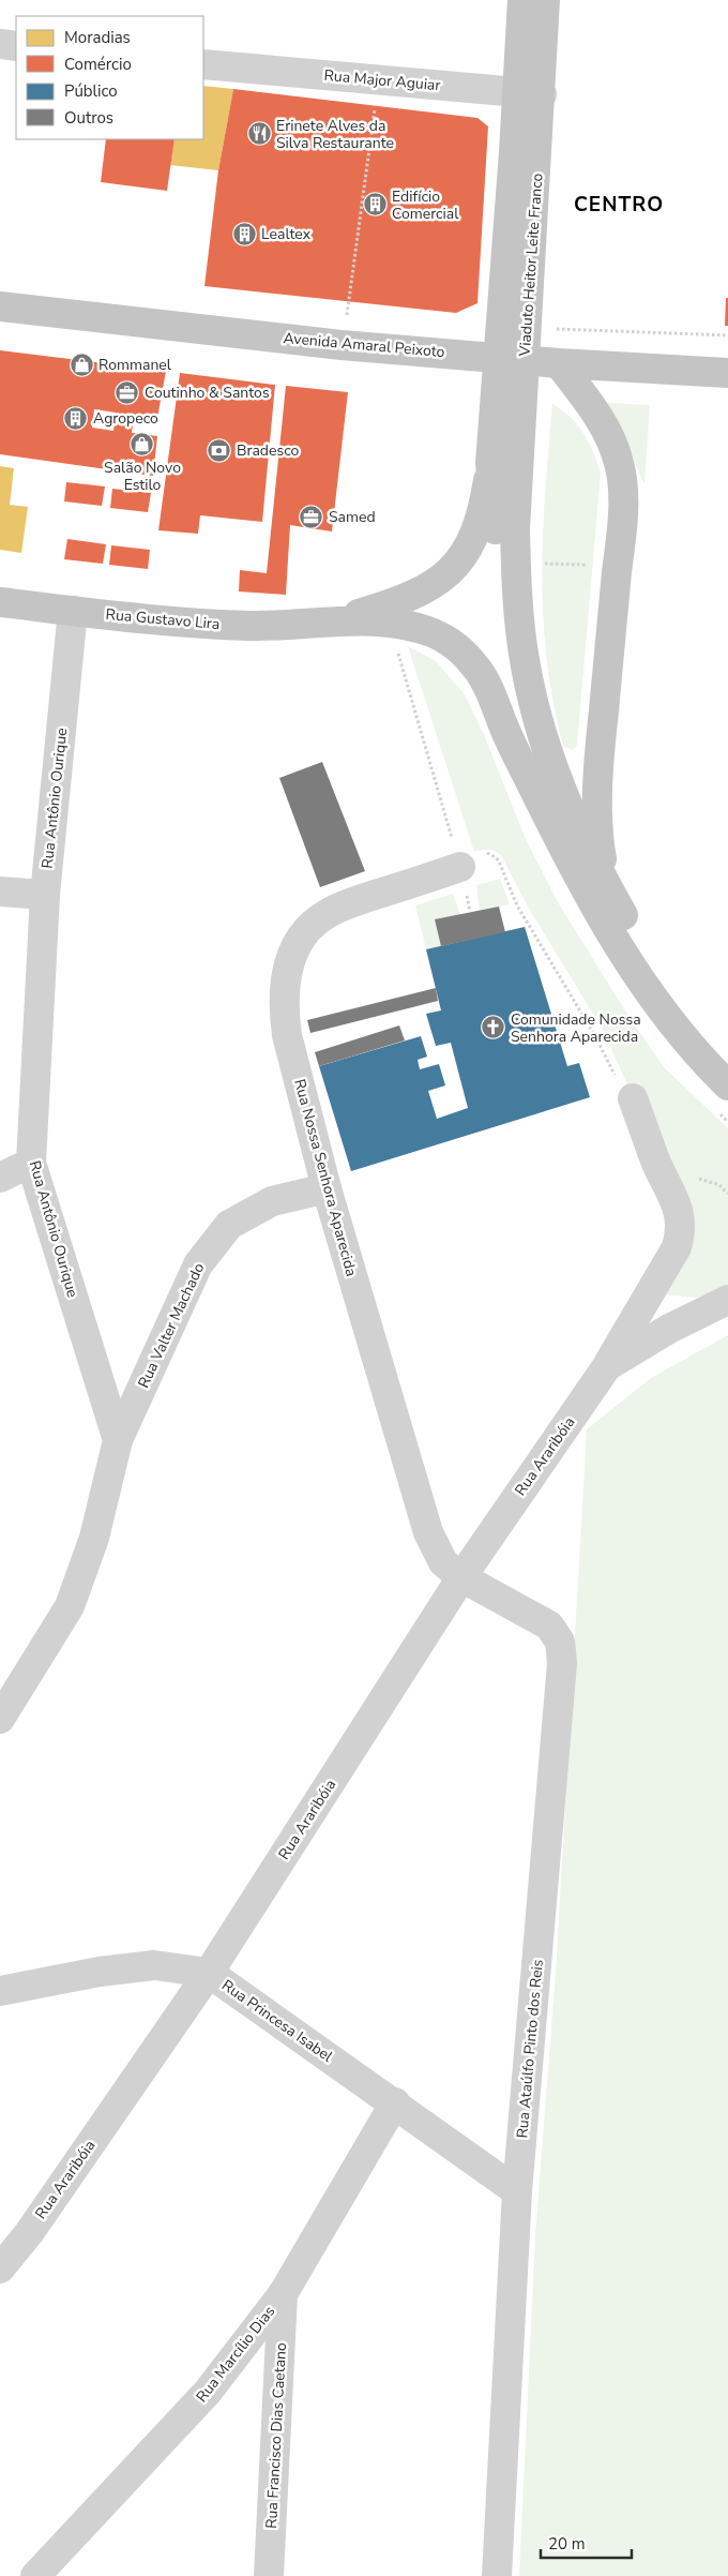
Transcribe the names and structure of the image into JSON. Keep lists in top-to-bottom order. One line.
{"streets":{"main road":["Viaduto Heitor Leite Franco","Avenida Amaral Peixoto","Rua Gustavo Lira"],"street":["Rua Major Aguiar","Rua Antônio Ourique","Rua Nossa Senhora Aparecida","Rua Valter Machado","Rua Araribóia","Rua Princesa Isabel","Rua Ataúlfo Pinto dos Reis","Rua Marcílio Dias","Rua Francisco Dias Caetano"]},"crossings":[["Rua Major Aguiar","Avenida Amaral Peixoto"],["Rua Gustavo Lira","Rua Antônio Ourique"],["Rua Antônio Ourique","Rua Valter Machado"],["Rua Nossa Senhora Aparecida","Rua Valter Machado"],["Rua Nossa Senhora Aparecida","Rua Araribóia"],["Rua Nossa Senhora Aparecida","Rua Ataúlfo Pinto dos Reis"],["Rua Araribóia","Rua Princesa Isabel"],["Rua Araribóia","Rua Ataúlfo Pinto dos Reis"],["Rua Princesa Isabel","Rua Ataúlfo Pinto dos Reis"],["Rua Princesa Isabel","Rua Marcílio Dias"],["Rua Marcílio Dias","Rua Francisco Dias Caetano"]],"districts":["CENTRO"],"places":{"restaurant":["Erinete Alves da Silva Restaurante"],"building":["Edifício Comercial","Lealtex","Agropeco"],"shop":["Rommanel","Salão Novo Estilo"],"office":["Coutinho & Santos","Samed"],"bank":["Bradesco"],"church":["Comunidade Nossa Senhora Aparecida"]},"legend":["Moradias","Comércio","Público","Outros"],"scale_bar":"20 m"}
